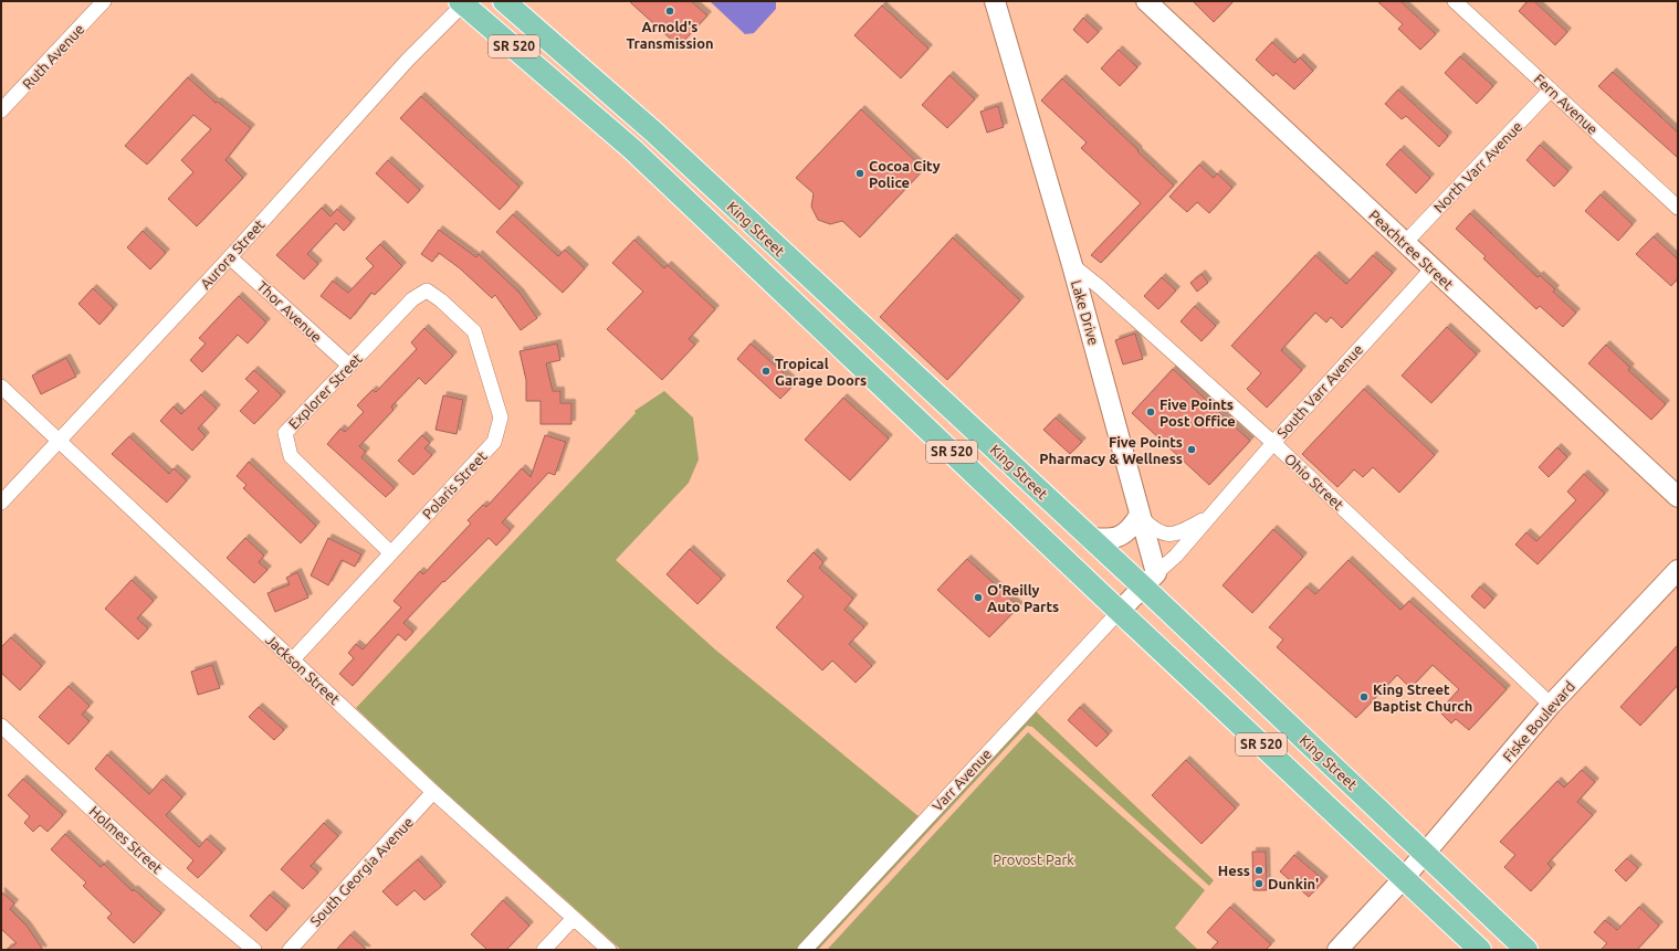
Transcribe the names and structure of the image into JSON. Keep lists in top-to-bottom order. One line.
{"streets":{"main road":["SR 520","King Street"],"street":["Ruth Avenue","Fern Avenue","North Varr Avenue","Peachtree Street","Aurora Street","Thor Avenue","Lake Drive","Explorer Street","South Varr Avenue","Ohio Street","Polaris Street","Jackson Street","Fiske Boulevard","Varr Avenue","Holmes Street","South Georgia Avenue"]},"crossings":[["Fern Avenue","North Varr Avenue"],["North Varr Avenue","Peachtree Street"],["King Street","Aurora Street"],["King Street","Lake Drive"],["King Street","Fiske Boulevard"],["King Street","Varr Avenue"],["Peachtree Street","South Varr Avenue"],["Aurora Street","Thor Avenue"],["Aurora Street","Jackson Street"],["Thor Avenue","Explorer Street"],["Lake Drive","Ohio Street"],["Explorer Street","Polaris Street"],["South Varr Avenue","Ohio Street"],["Ohio Street","Fiske Boulevard"],["Polaris Street","Jackson Street"],["Jackson Street","South Georgia Avenue"]],"parks":["Provost Park"],"places":["Arnold's Transmission","Cocoa City Police","Tropical Garage Doors","Five Points Post Office","Five Points Pharmacy & Wellness","O'Reilly Auto Parts","King Street Baptist Church","Hess","Dunkin'"]}
